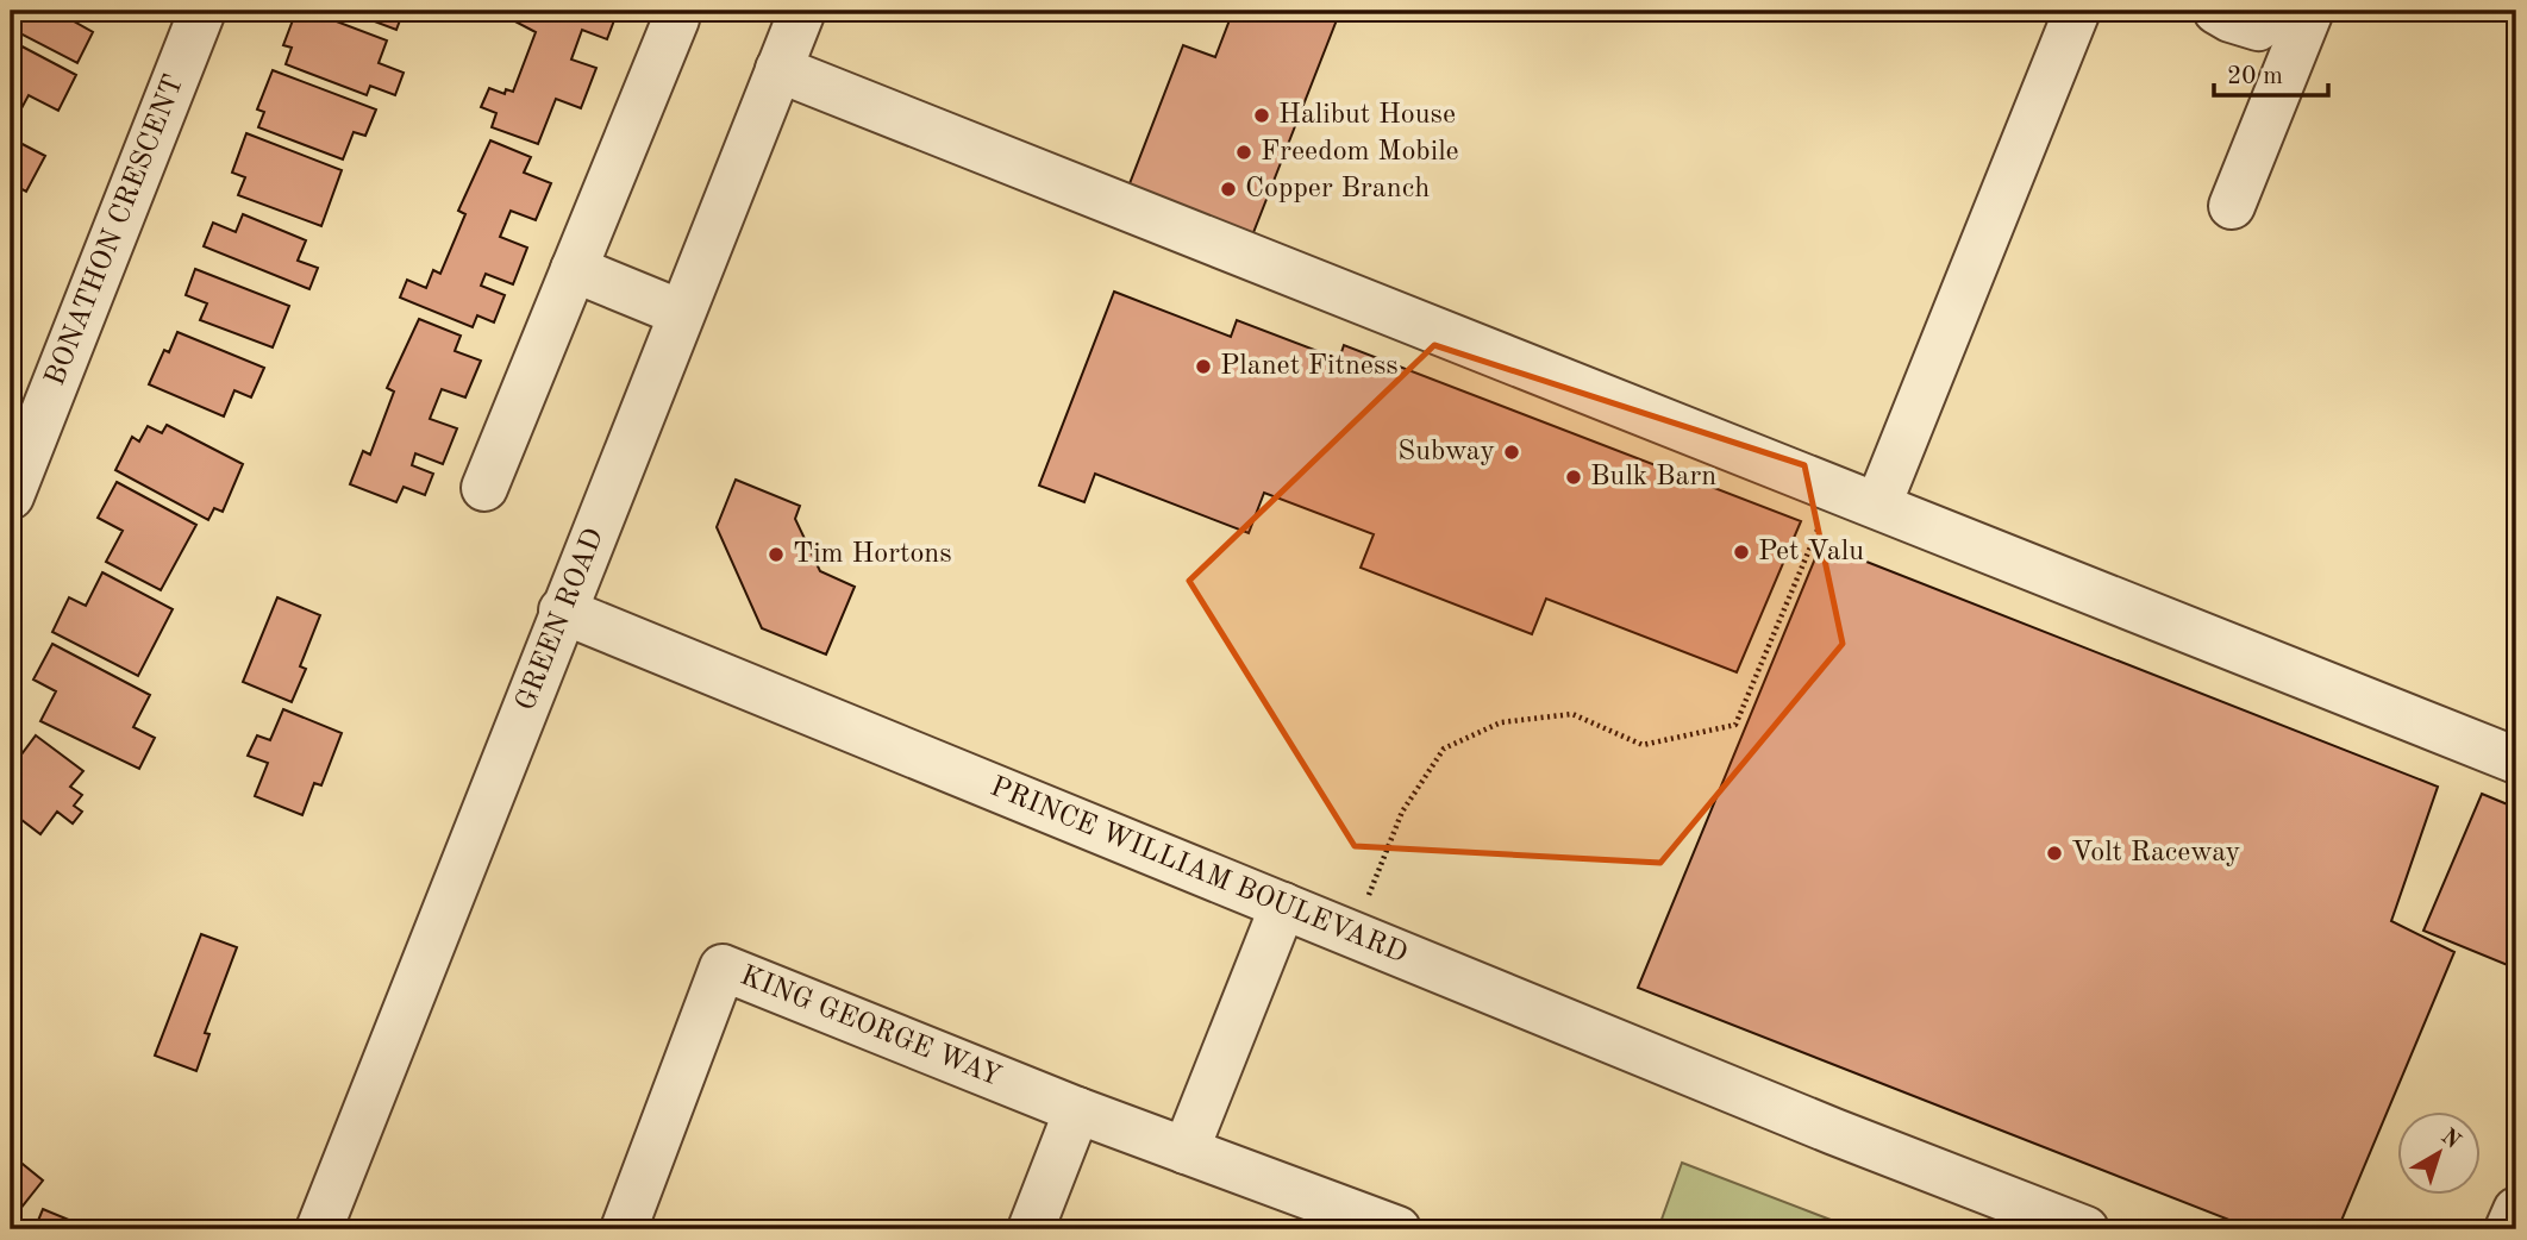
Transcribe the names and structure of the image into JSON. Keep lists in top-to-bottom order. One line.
{"streets":{"street":["BONATHON CRESCENT","GREEN ROAD","PRINCE WILLIAM BOULEVARD","KING GEORGE WAY"]},"crossings":[["GREEN ROAD","PRINCE WILLIAM BOULEVARD"]],"places":["Halibut House","Freedom Mobile","Copper Branch","Planet Fitness","Subway","Bulk Barn","Pet Valu","Tim Hortons","Volt Raceway"],"scale_bar":"20 m","north":"top right"}
